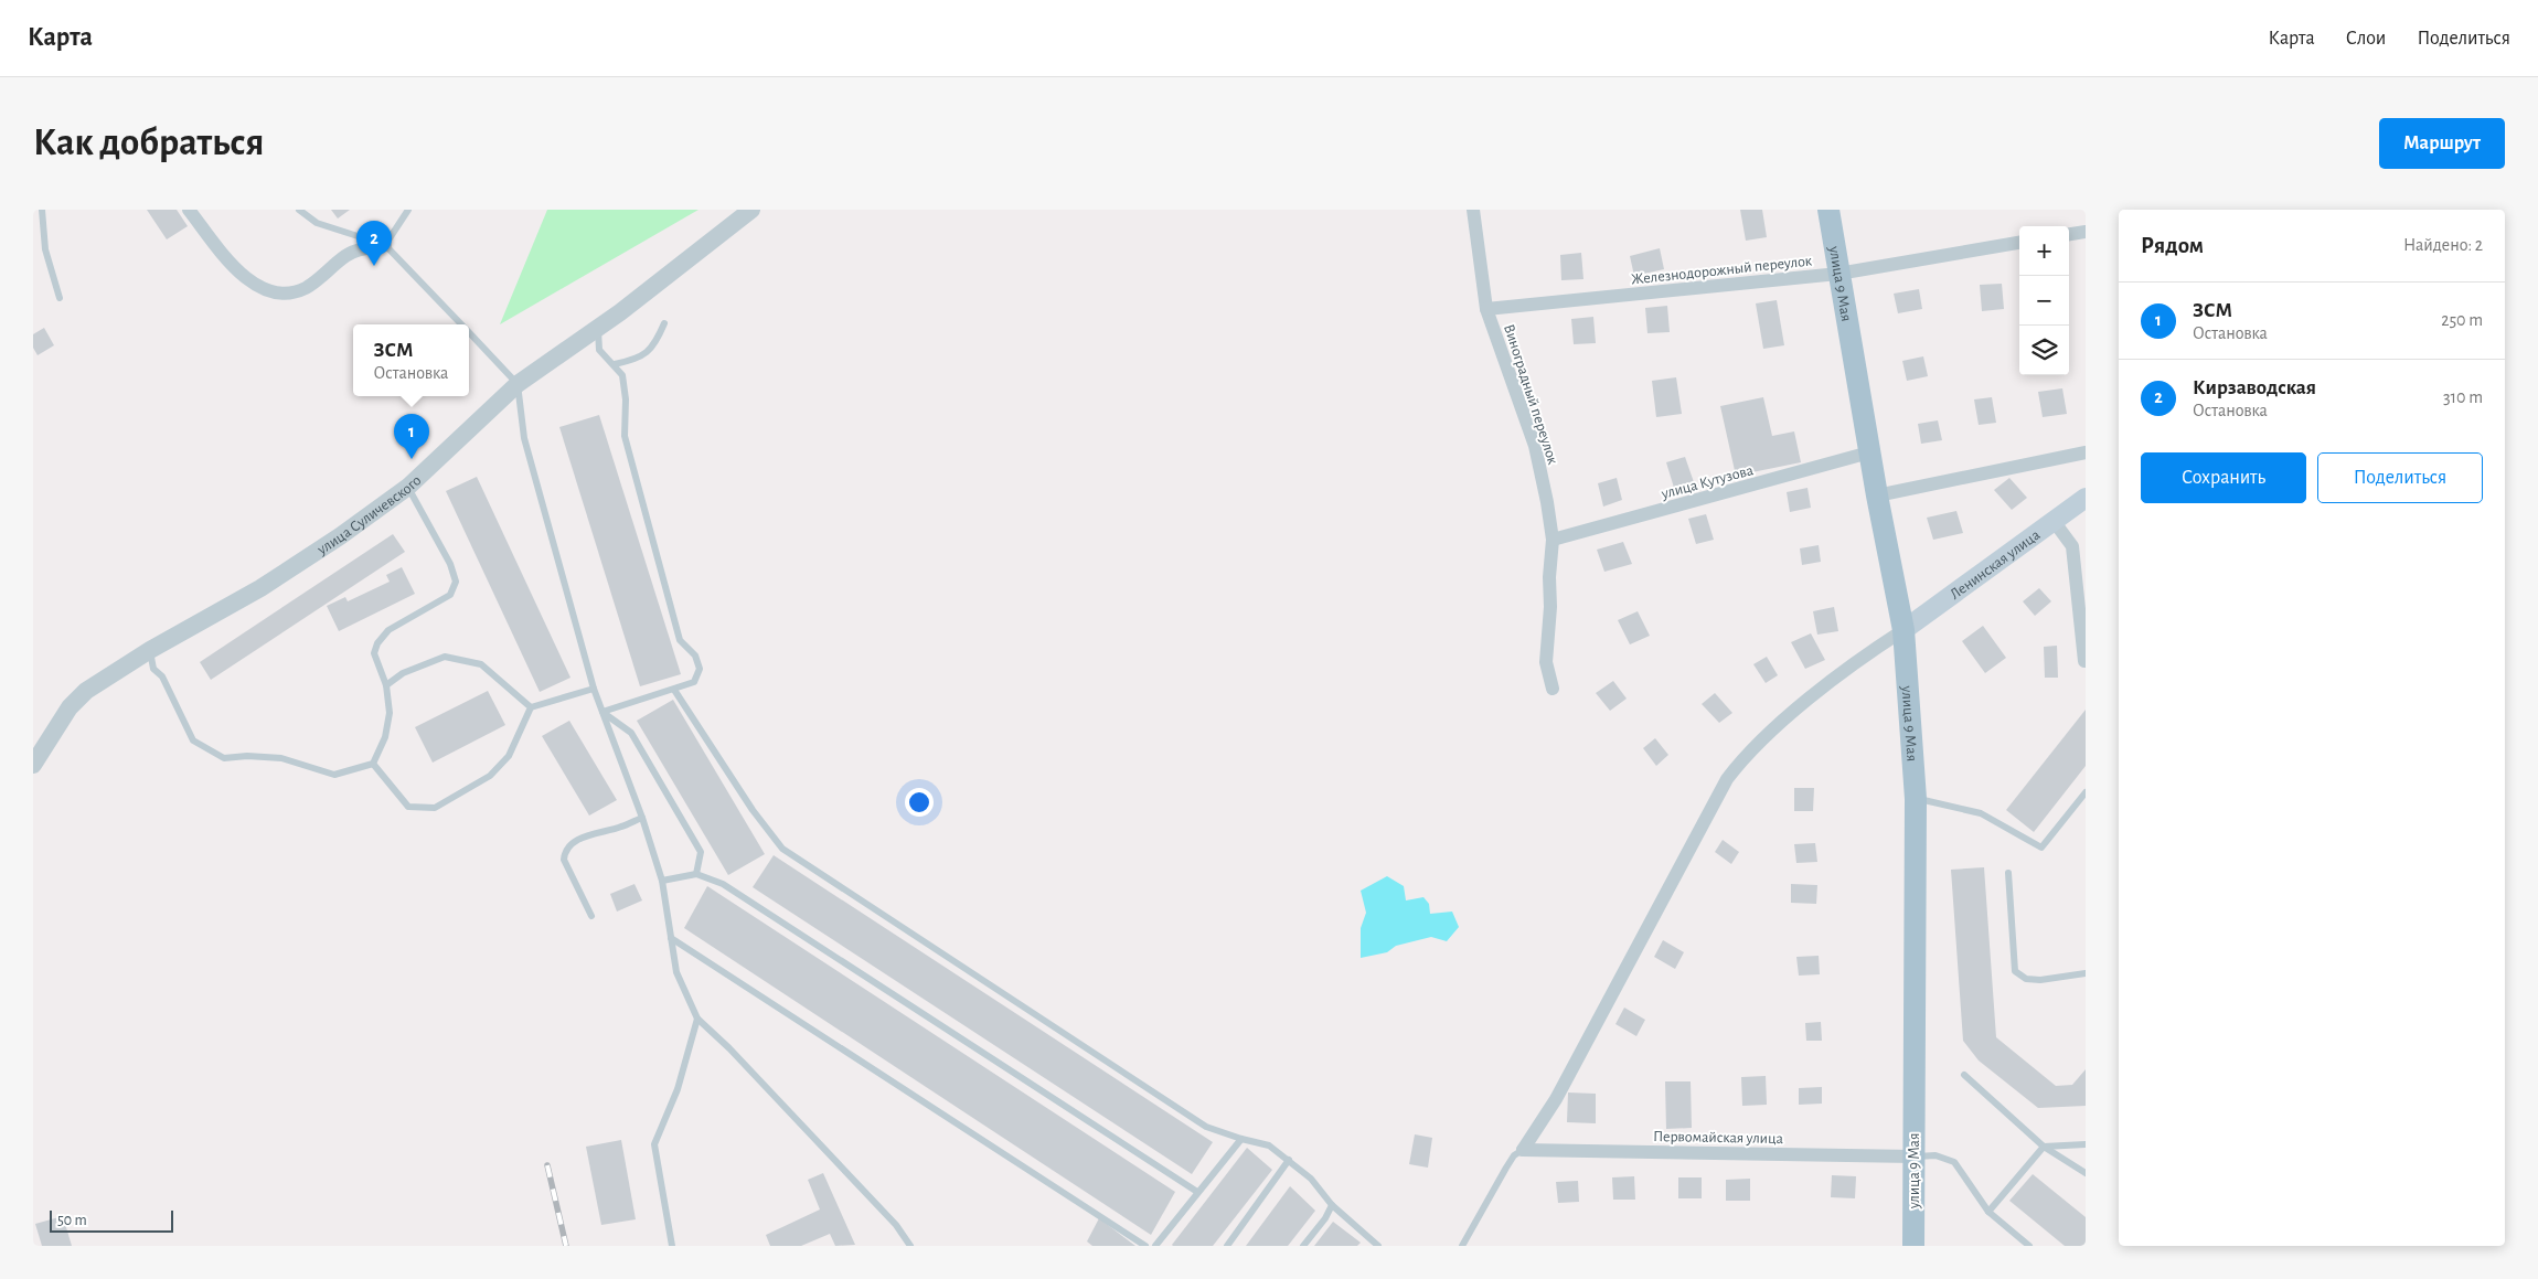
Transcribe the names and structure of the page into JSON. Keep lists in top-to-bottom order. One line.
{"streets":{"main road":["улица 9 Мая","Ленинская улица"],"street":["Железнодорожный переулок","Виноградный переулок","улица Кутузова","улица Суличевского","Первомайская улица"]},"crossings":[["Железнодорожный переулок","улица 9 Мая"],["Железнодорожный переулок","Виноградный переулок"],["улица 9 Мая","улица Кутузова"],["улица 9 Мая","Ленинская улица"],["улица 9 Мая","Первомайская улица"],["Виноградный переулок","улица Кутузова"]],"scale_bar":"50 m","page":{"header":"Карта","nav":["Карта","Слои","Поделиться"],"buttons":["Маршрут",["Сохранить","Поделиться"]],"title":"Как добраться","heading":["Рядом","Найдено: 2"],"pins":["2","1"],"map_buttons":["+","−"],"list":[{"mark":"1","name":"ЗСМ","note":"Остановка","value":"250 m"},{"mark":"2","name":"Кирзаводская","note":"Остановка","value":"310 m"}],"popup":["ЗСМ","Остановка"],"scale":"50 m"}}
